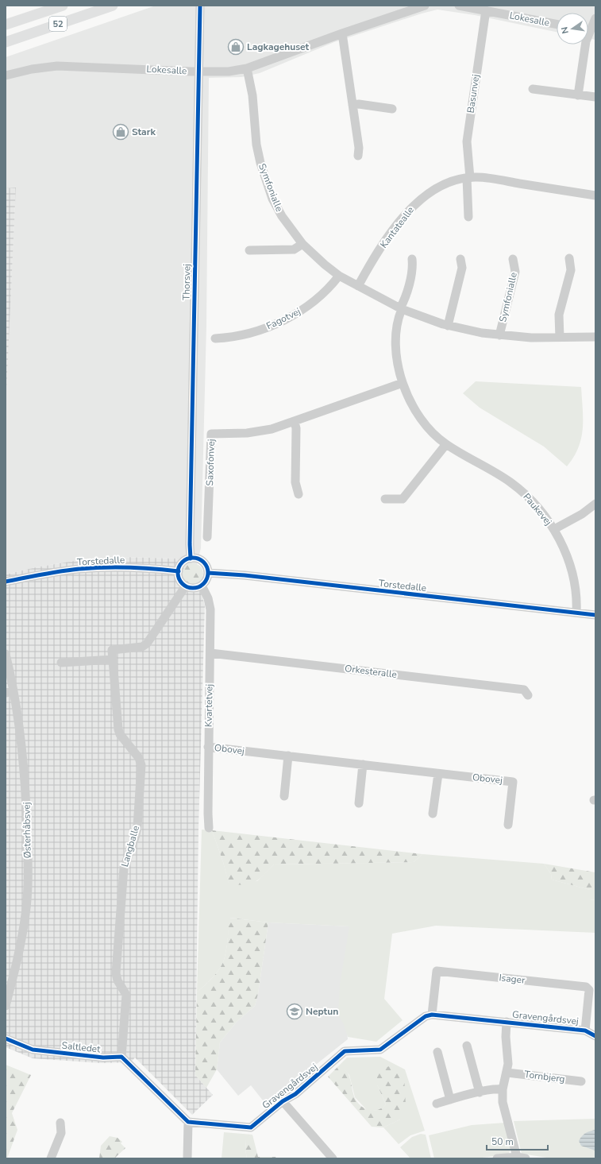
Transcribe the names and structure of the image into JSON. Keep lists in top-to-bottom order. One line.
{"streets":{"main road":["52"],"street":["Lokesalle","Basunvej","Symfonialle","Kantatealle","Thorsvej","Fagotvej","Saxofonvej","Paukevej","Torstedalle","Orkesteralle","Kvartetvej","Obovej","Østerhåbsvej","Langballe","Isager","Gravengårdsvej","Saltledet","Tornbjerg"]},"crossings":[["Lokesalle","Basunvej"],["Lokesalle","Symfonialle"],["Lokesalle","Thorsvej"],["Basunvej","Kantatealle"],["Symfonialle","Kantatealle"],["Symfonialle","Fagotvej"],["Symfonialle","Paukevej"],["Thorsvej","Torstedalle"],["Thorsvej","Kvartetvej"],["Saxofonvej","Paukevej"],["Paukevej","Torstedalle"],["Torstedalle","Kvartetvej"],["Orkesteralle","Kvartetvej"],["Kvartetvej","Obovej"],["Langballe","Saltledet"],["Isager","Gravengårdsvej"]],"places":{"shop":["Lagkagehuset","Stark"],"school or university":["Neptun"]},"scale_bar":"50 m","north":"left"}
